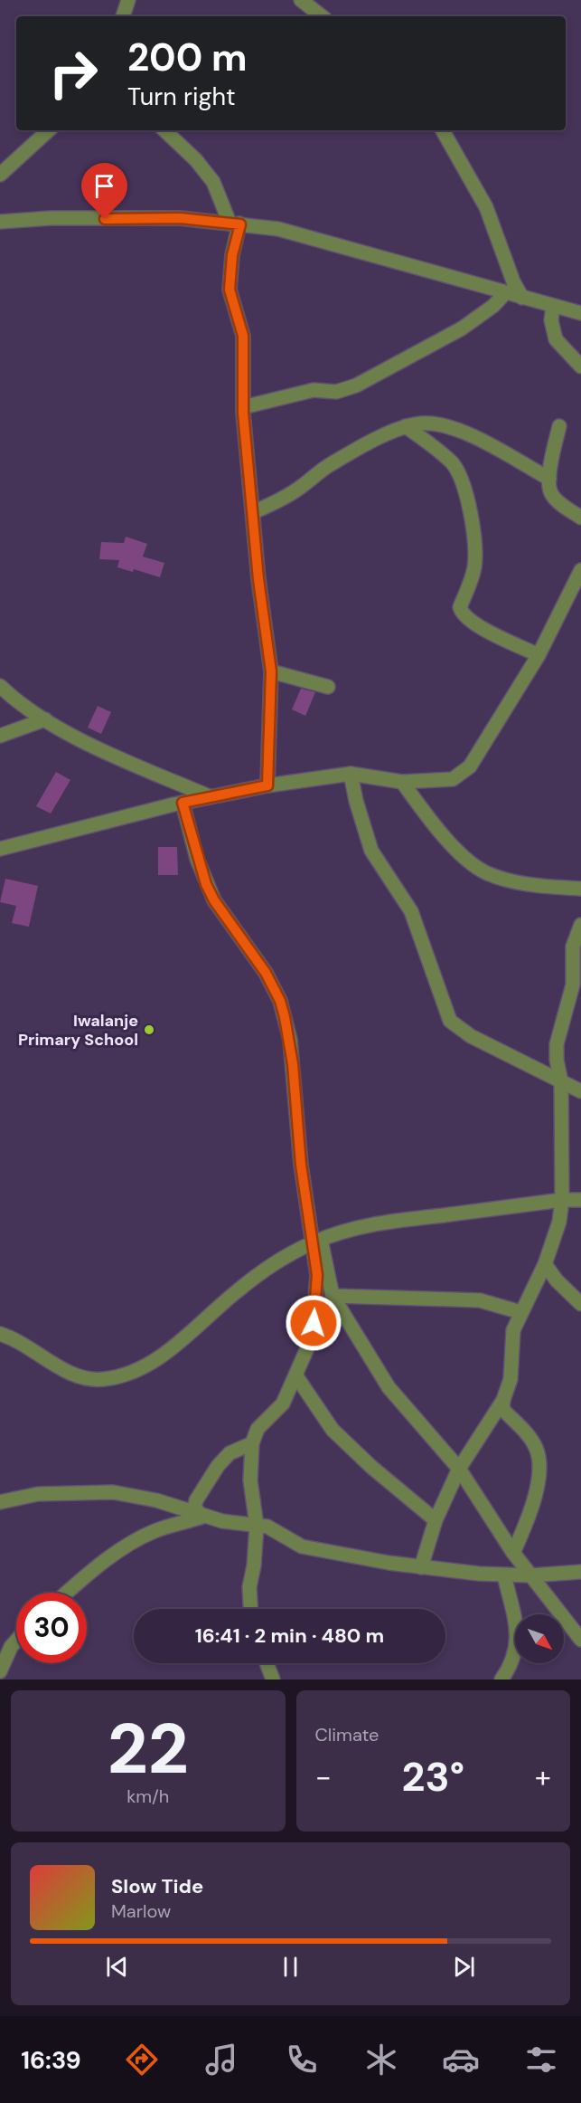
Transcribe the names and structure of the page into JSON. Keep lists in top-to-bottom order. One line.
{"places":["Iwalanje Primary School"],"north":"bottom right","page":{"turn":["200 m","Turn right"],"limit":"30","trip":"16:41 · 2 min · 480 m","tile":[["22","km/h"],"Climate"],"heat":["−","23°","+"],"song":["Slow Tide","Marlow"],"tabs":"16:39"}}
